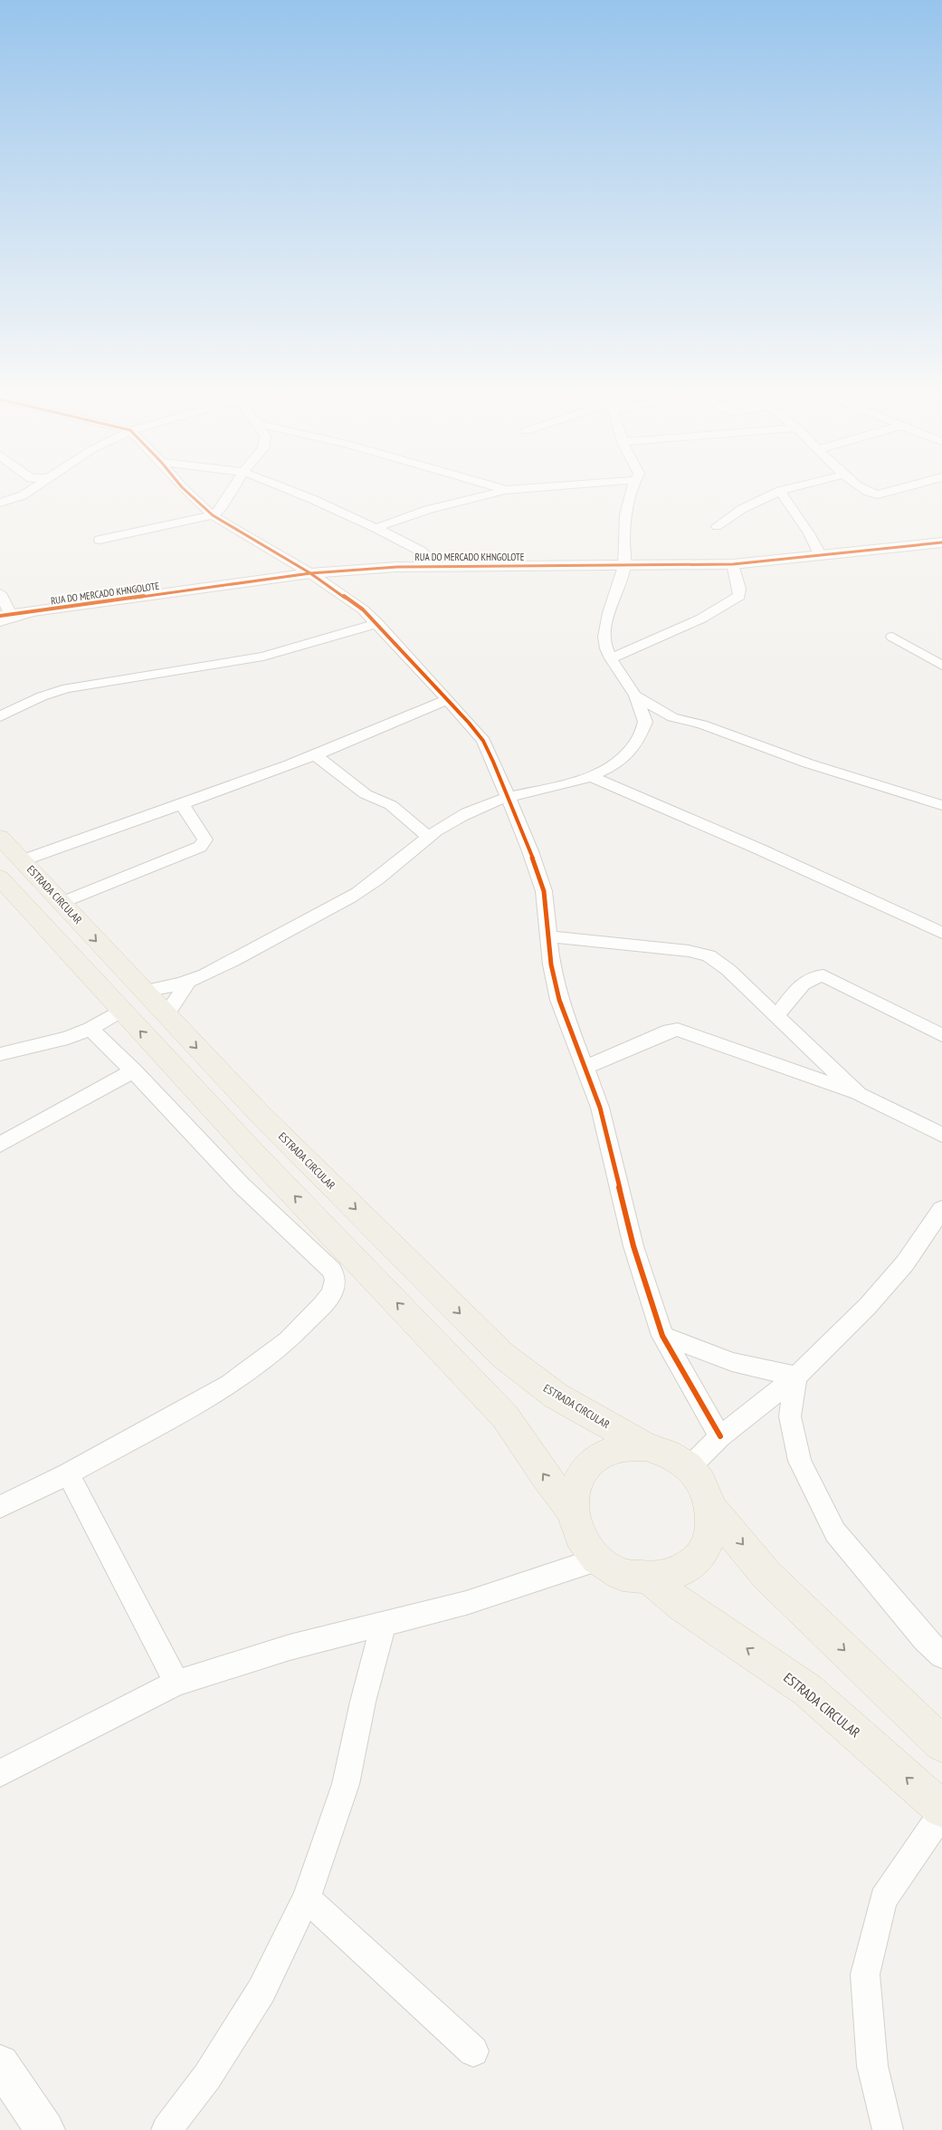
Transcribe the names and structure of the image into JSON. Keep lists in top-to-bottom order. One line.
{"streets":{"main road":["ESTRADA CIRCULAR"],"street":["RUA DO MERCADO KHNGOLOTE"]}}
